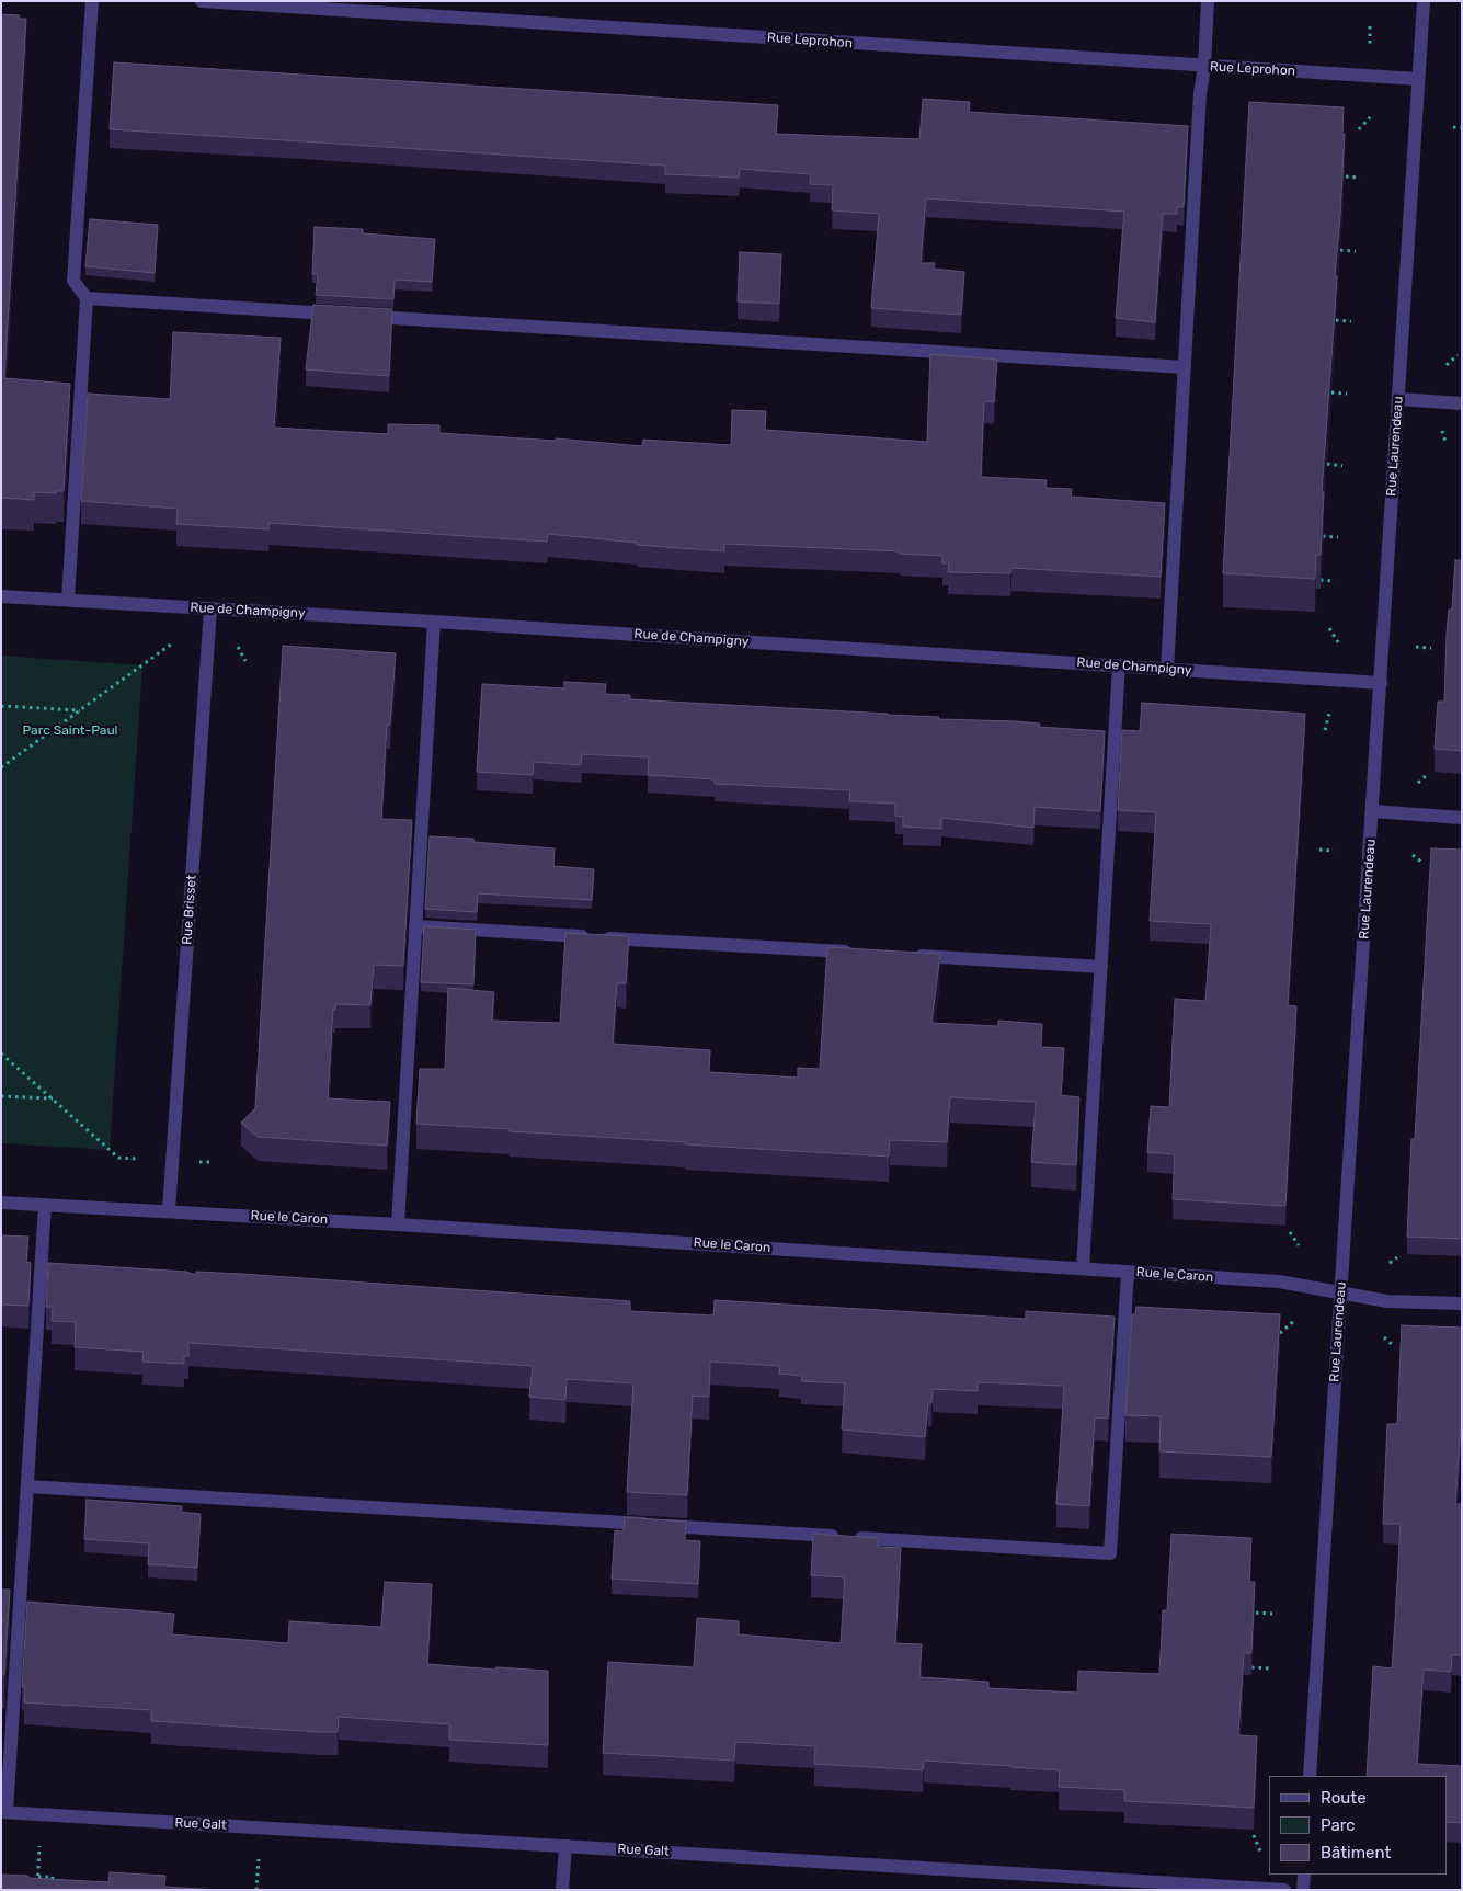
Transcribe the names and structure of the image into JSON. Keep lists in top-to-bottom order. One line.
{"streets":{"street":["Rue Leprohon","Rue Laurendeau","Rue de Champigny","Rue Brisset","Rue le Caron","Rue Galt"]},"crossings":[["Rue Leprohon","Rue Laurendeau"],["Rue Laurendeau","Rue de Champigny"],["Rue Laurendeau","Rue le Caron"],["Rue de Champigny","Rue Brisset"],["Rue Brisset","Rue le Caron"]],"parks":["Parc Saint-Paul"],"legend":["Route","Parc","Bâtiment"]}
